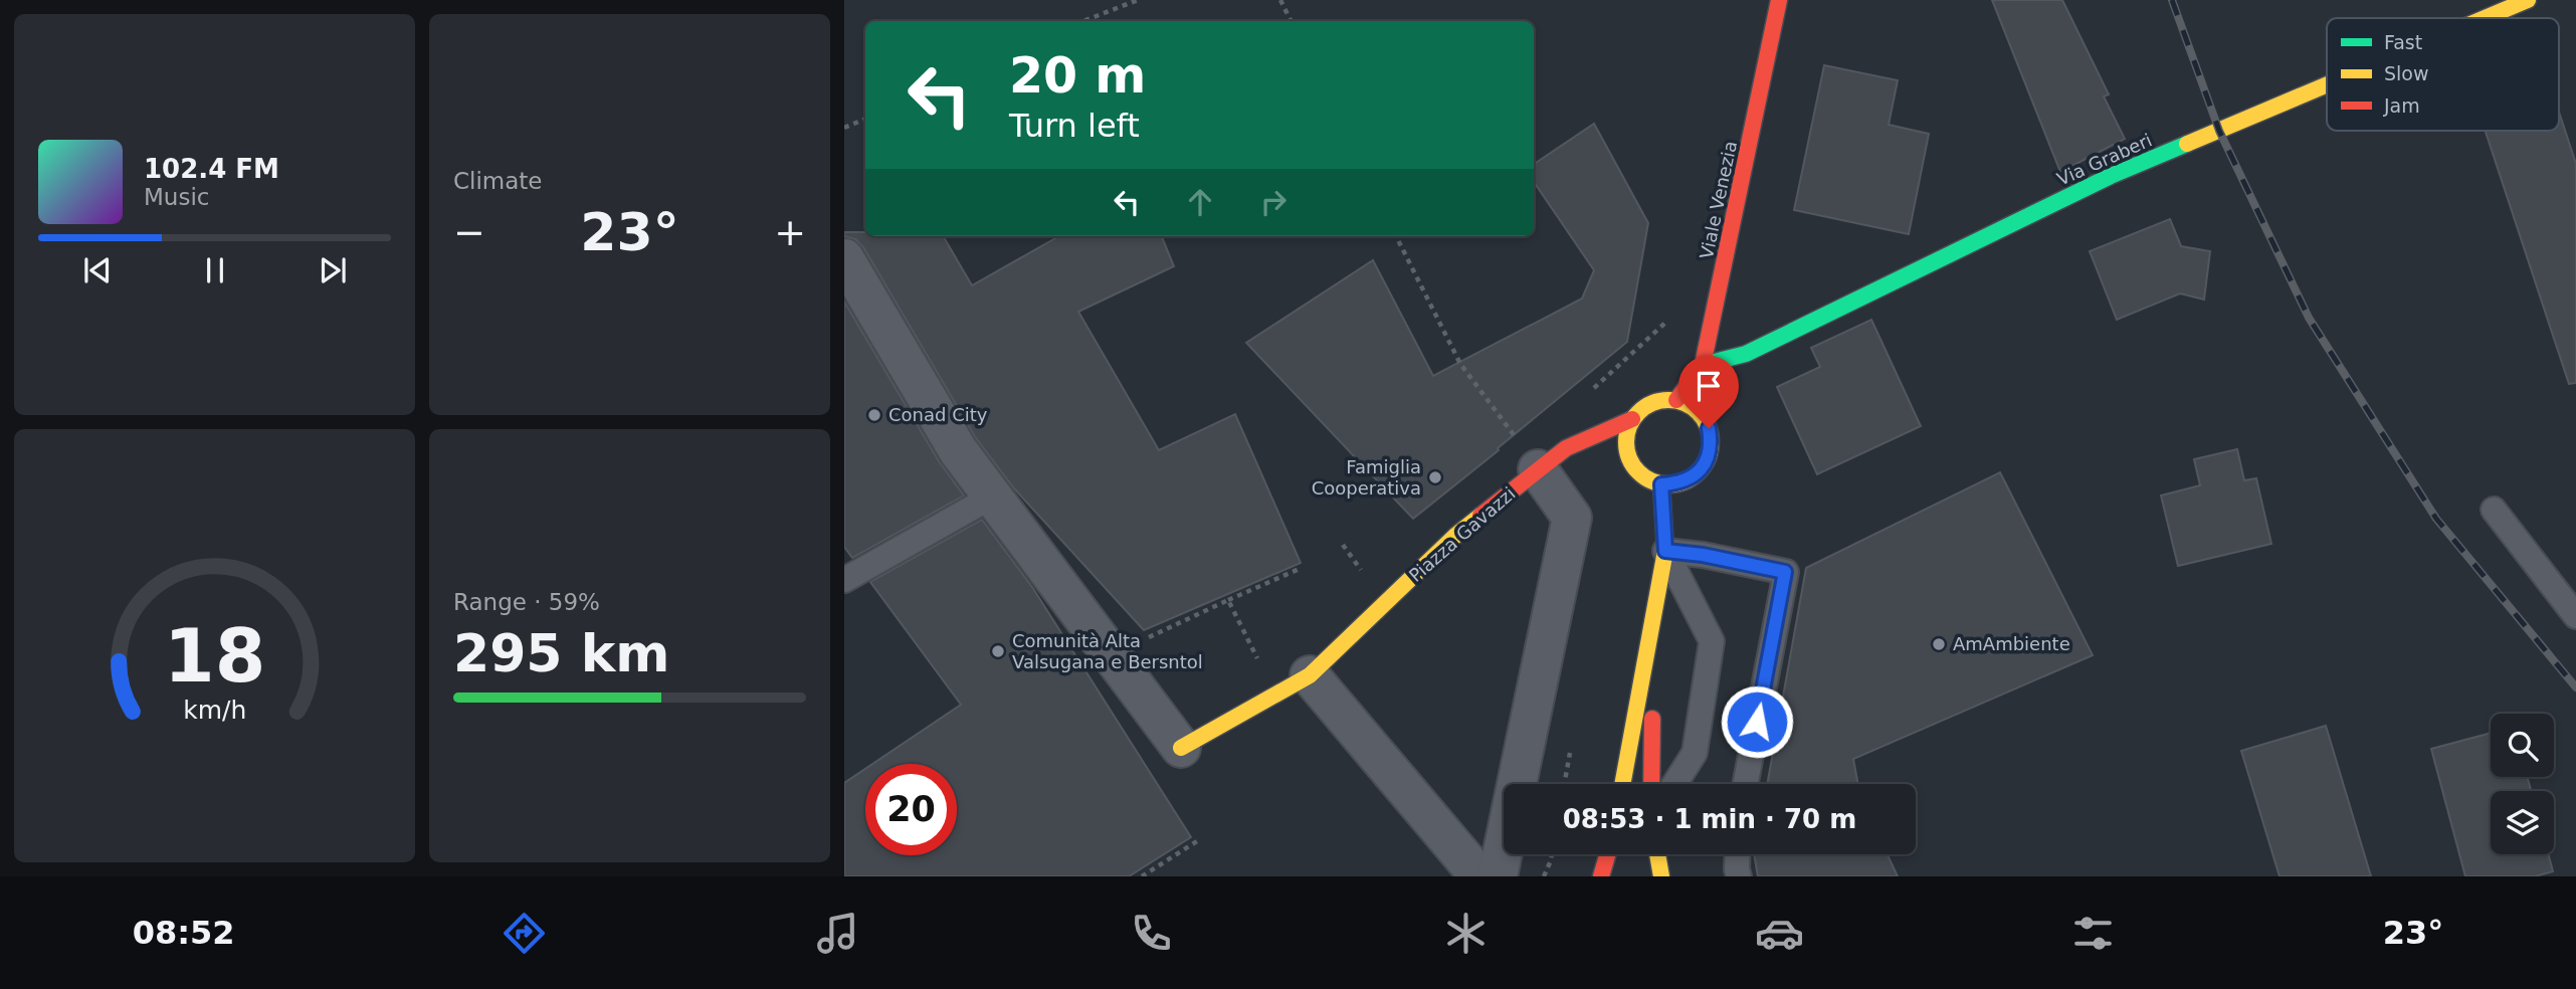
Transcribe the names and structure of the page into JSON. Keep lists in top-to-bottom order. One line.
{"streets":{"street":["Via Graberi","Viale Venezia","Piazza Gavazzi"]},"crossings":[["Via Graberi","Viale Venezia"],["Viale Venezia","Piazza Gavazzi"]],"places":["Conad City","Famiglia Cooperativa","AmAmbiente","Comunità Alta Valsugana e Bersntol"],"legend":["Fast","Slow","Jam"],"page":{"tile":["Climate",["Range · 59%","295 km"]],"turn":["20 m","Turn left"],"song":["102.4 FM","Music"],"heat":["−","23°","+"],"limit":"20","trip":"08:53 · 1 min · 70 m","tabs":["08:52","23°"],"gauge":["18","km/h"]}}
